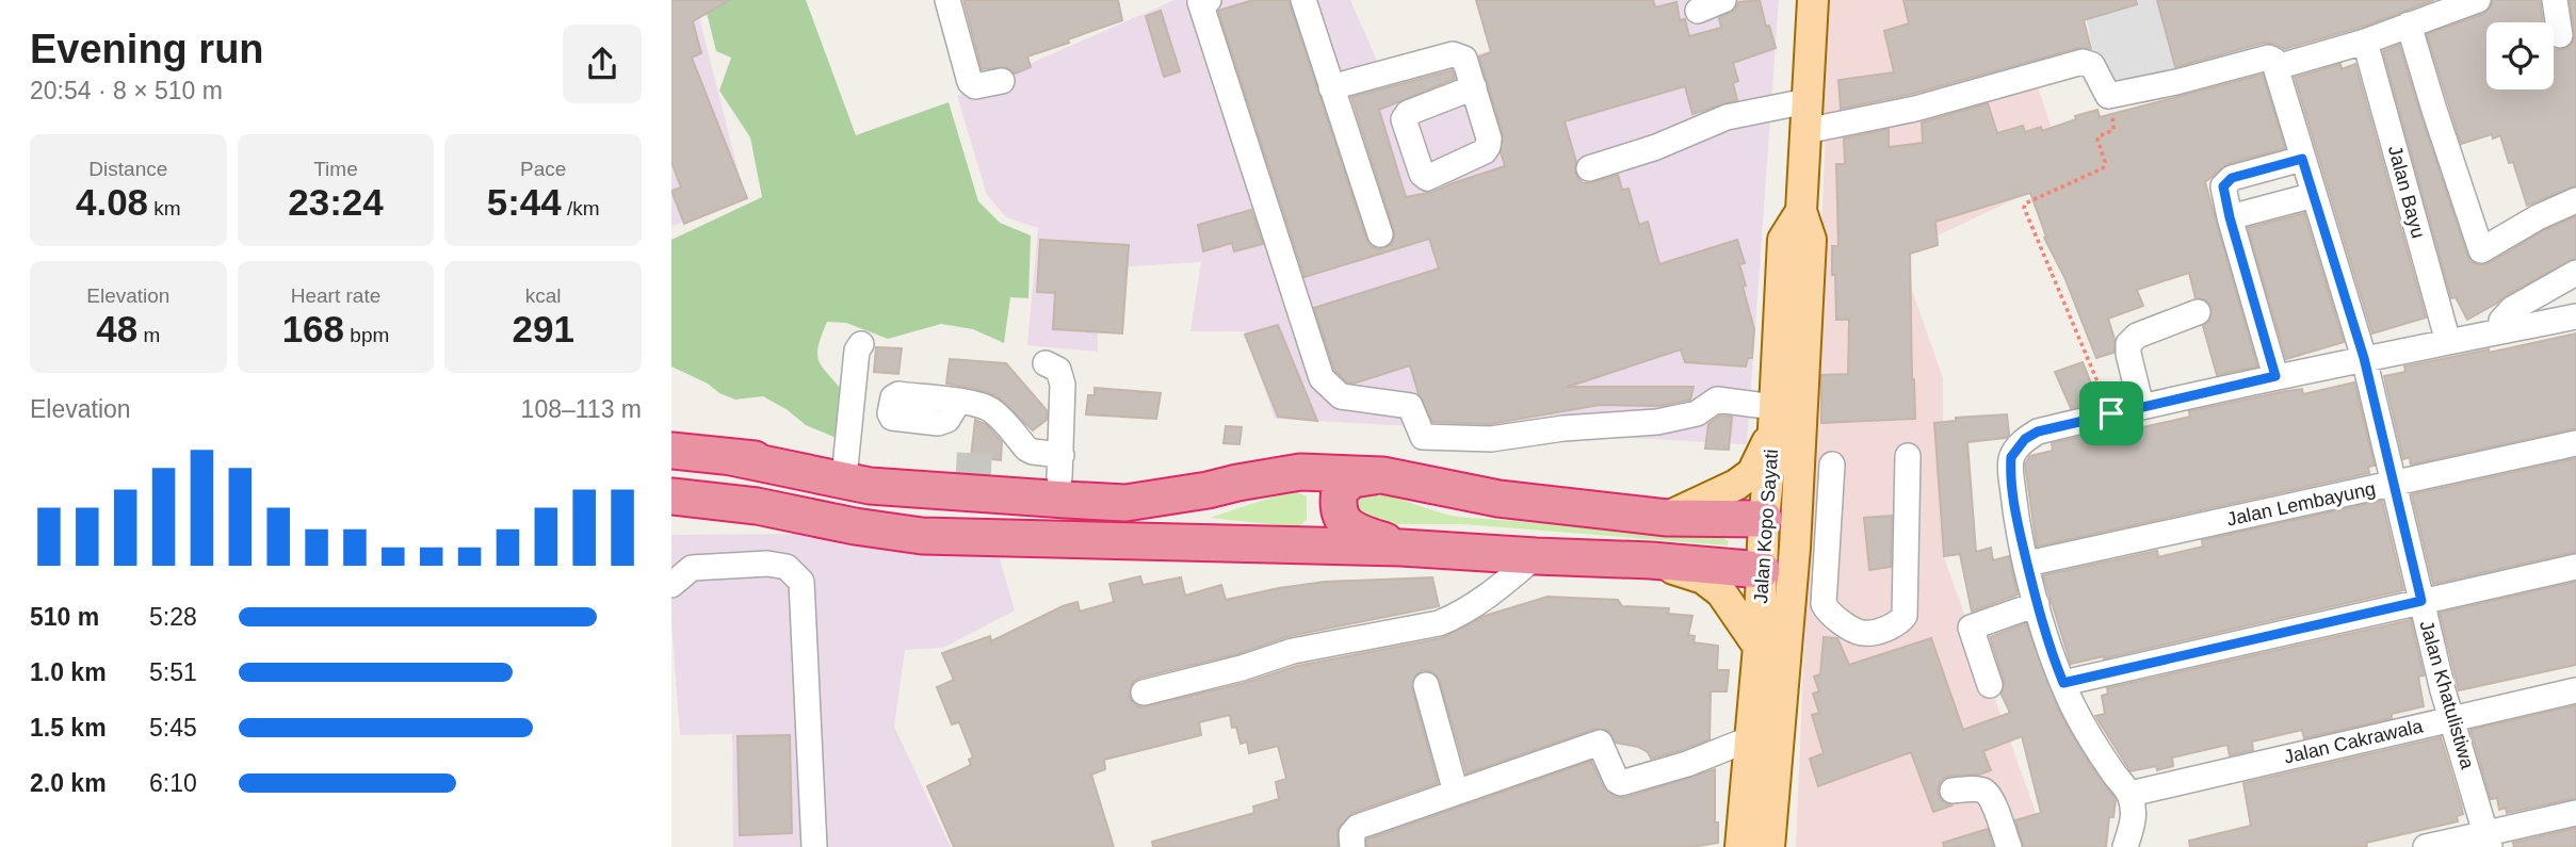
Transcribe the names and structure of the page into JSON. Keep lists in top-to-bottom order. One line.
{"streets":{"main road":["Jalan Kopo Sayati"],"street":["Jalan Bayu","Jalan Lembayung","Jalan Khatulistiwa","Jalan Cakrawala"]},"crossings":[["Jalan Lembayung","Jalan Khatulistiwa"],["Jalan Khatulistiwa","Jalan Cakrawala"]],"page":{"heading":["Evening run","20:54 · 8 × 510 m"],"stats":[["Distance","4.08 km"],["Time","23:24"],["Pace","5:44 /km"],["Elevation","48 m"],["Heart rate","168 bpm"],["kcal","291"]],"chart":["Elevation","108–113 m"],"list":[{"name":"510 m","note":"5:28"},{"name":"1.0 km","note":"5:51"},{"name":"1.5 km","note":"5:45"},{"name":"2.0 km","note":"6:10"}]}}
